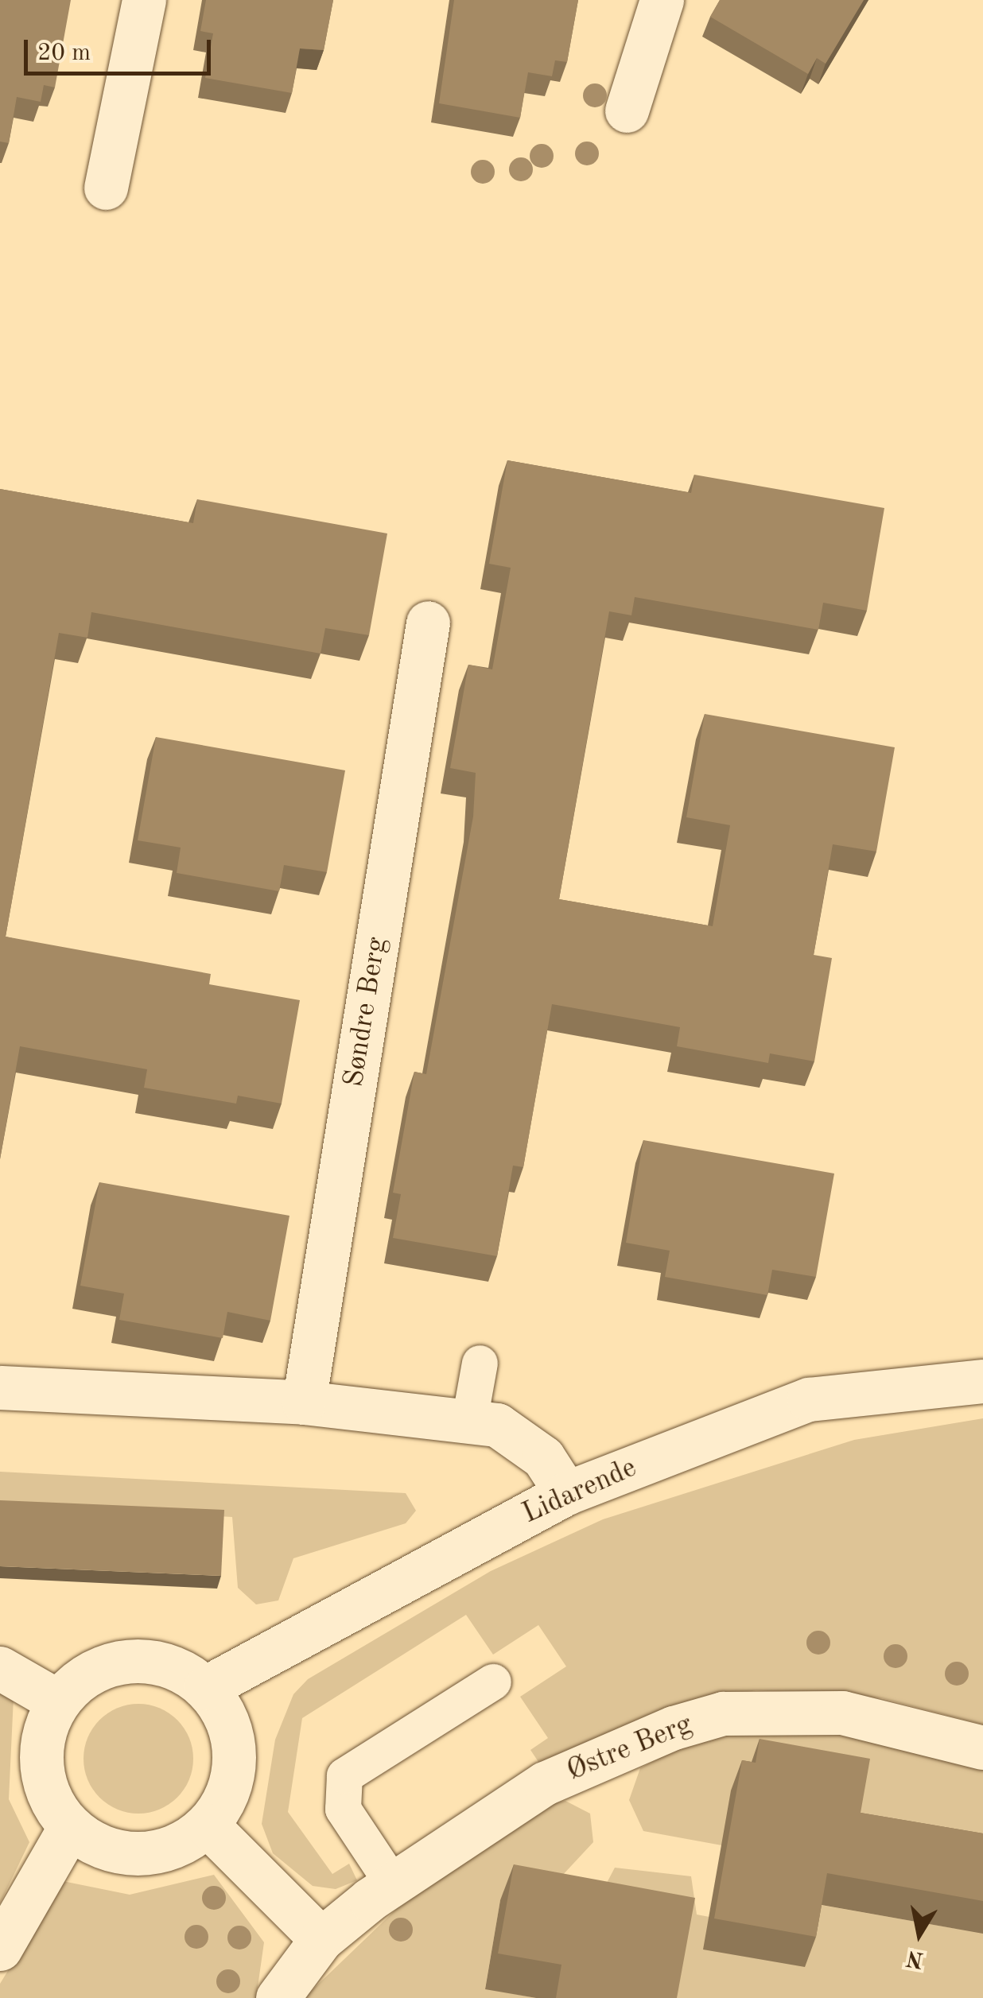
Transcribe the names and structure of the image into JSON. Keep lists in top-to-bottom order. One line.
{"streets":{"street":["Søndre Berg","Lidarende","Østre Berg"]},"scale_bar":"20 m","north":"bottom"}
